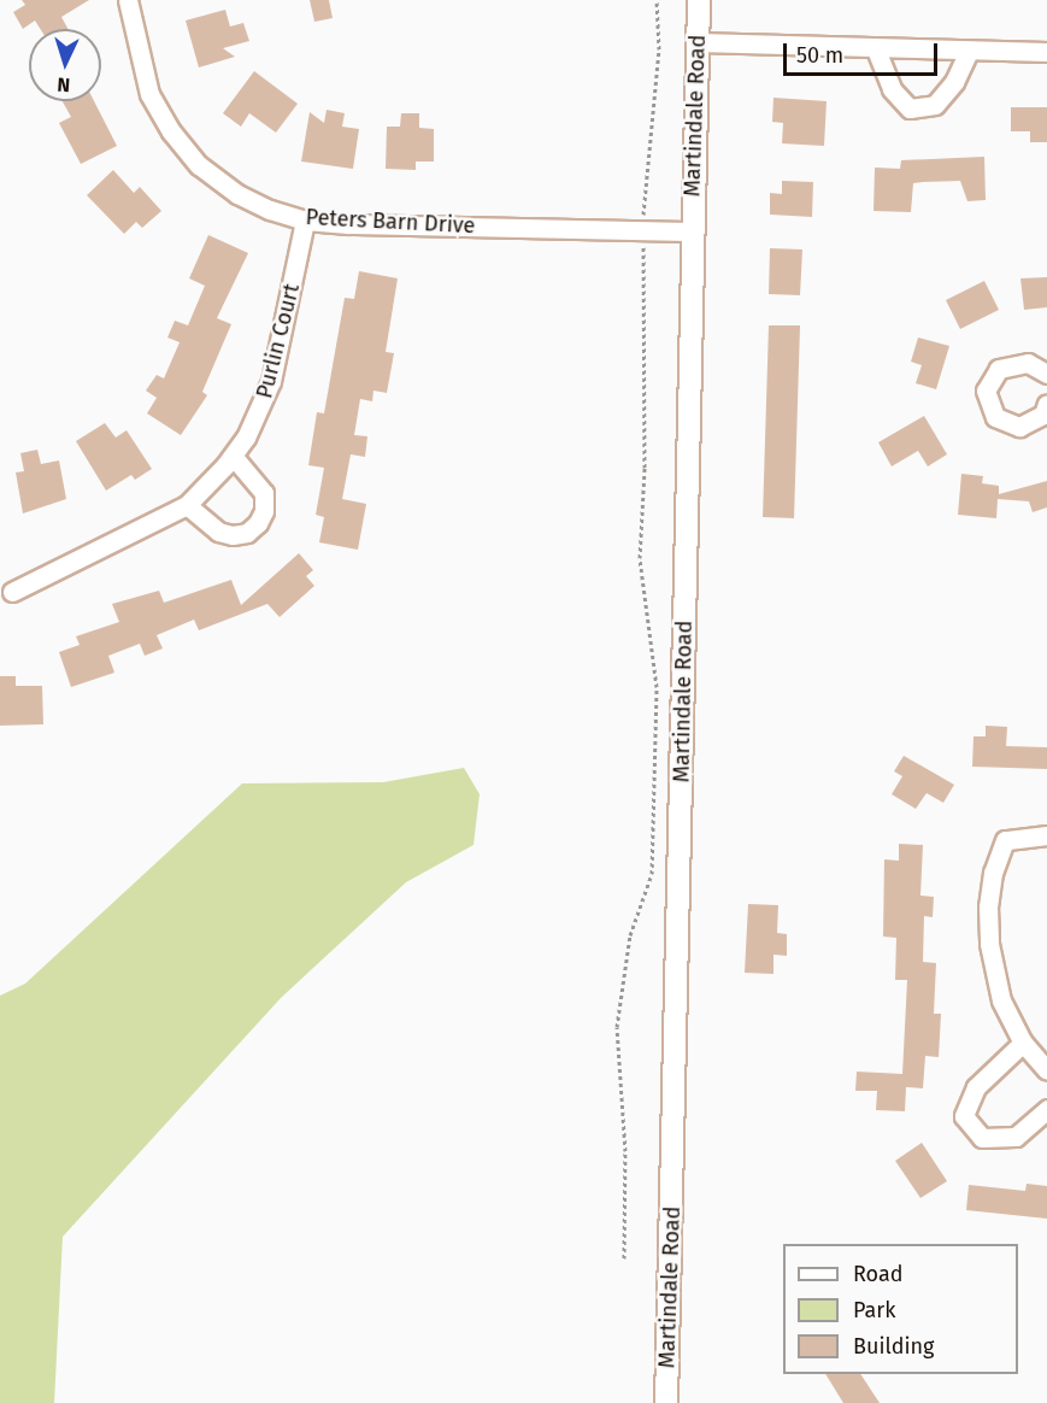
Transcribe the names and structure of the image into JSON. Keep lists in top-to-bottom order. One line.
{"streets":{"street":["Martindale Road","Peters Barn Drive","Purlin Court"]},"crossings":[["Martindale Road","Peters Barn Drive"],["Peters Barn Drive","Purlin Court"]],"legend":["Road","Park","Building"],"scale_bar":"50 m","north":"bottom"}
